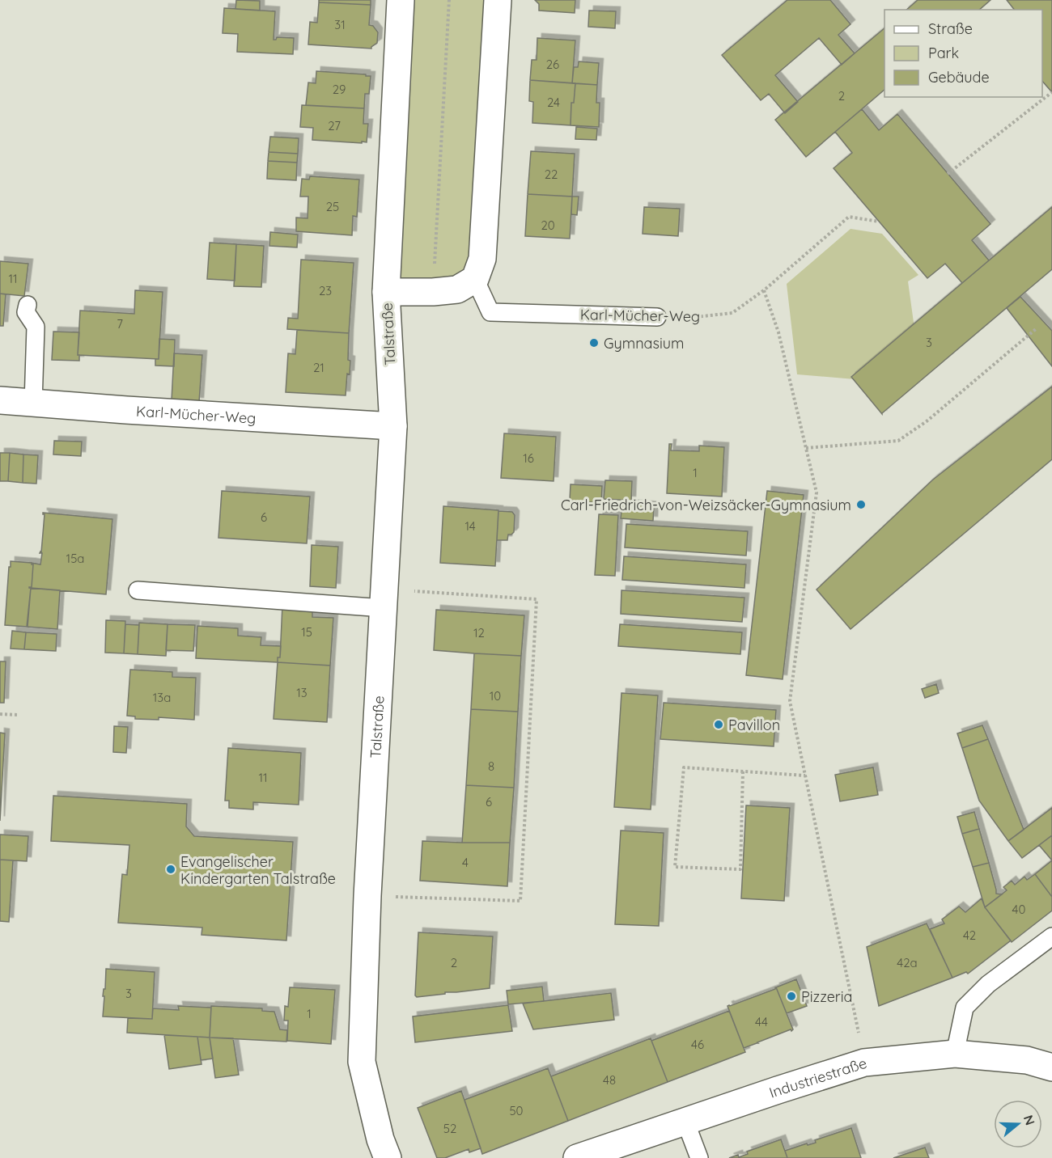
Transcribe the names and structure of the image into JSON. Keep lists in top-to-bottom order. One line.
{"streets":{"street":["Karl-Mücher-Weg","Talstraße","Industriestraße"]},"crossings":[["Karl-Mücher-Weg","Talstraße"]],"places":["Gymnasium","Carl-Friedrich-von-Weizsäcker-Gymnasium","Pavillon","Evangelischer Kindergarten Talstraße","Pizzeria"],"house_numbers":["31","26","29","2","24","27","22","25","20","11","23","7","3","21","16","1","6","14","15a","15","12","13","10","13a","8","11","6","4","40","42","2","42a","3","1","44","46","48","50","52"],"legend":["Straße","Park","Gebäude"],"north":"right"}
